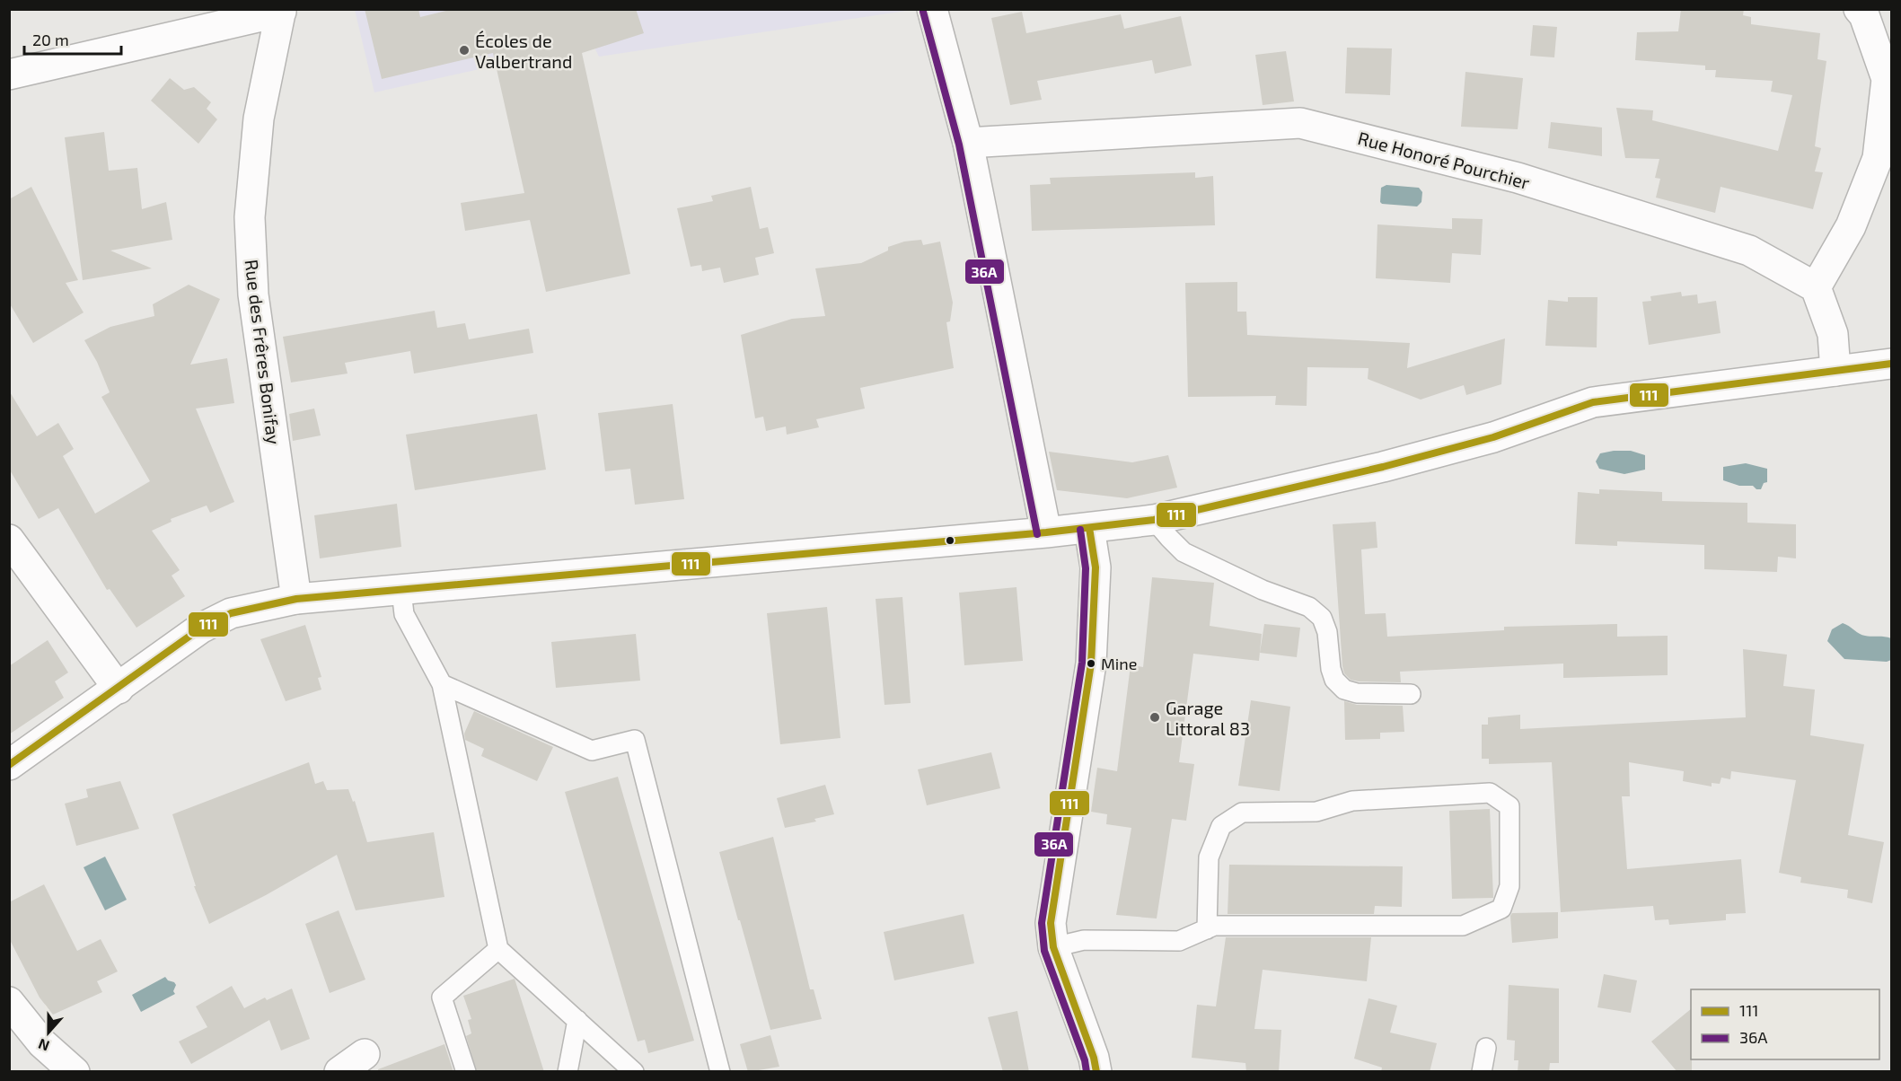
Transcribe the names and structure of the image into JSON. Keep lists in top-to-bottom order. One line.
{"streets":{"street":["Rue Honoré Pourchier","Rue des Frêres Bonifay"]},"places":["Écoles de Valbertrand","Mine","Garage Littoral 83"],"lines":["transit line 36A","transit line 111"],"legend":["111","36A"],"scale_bar":"20 m","north":"bottom"}
